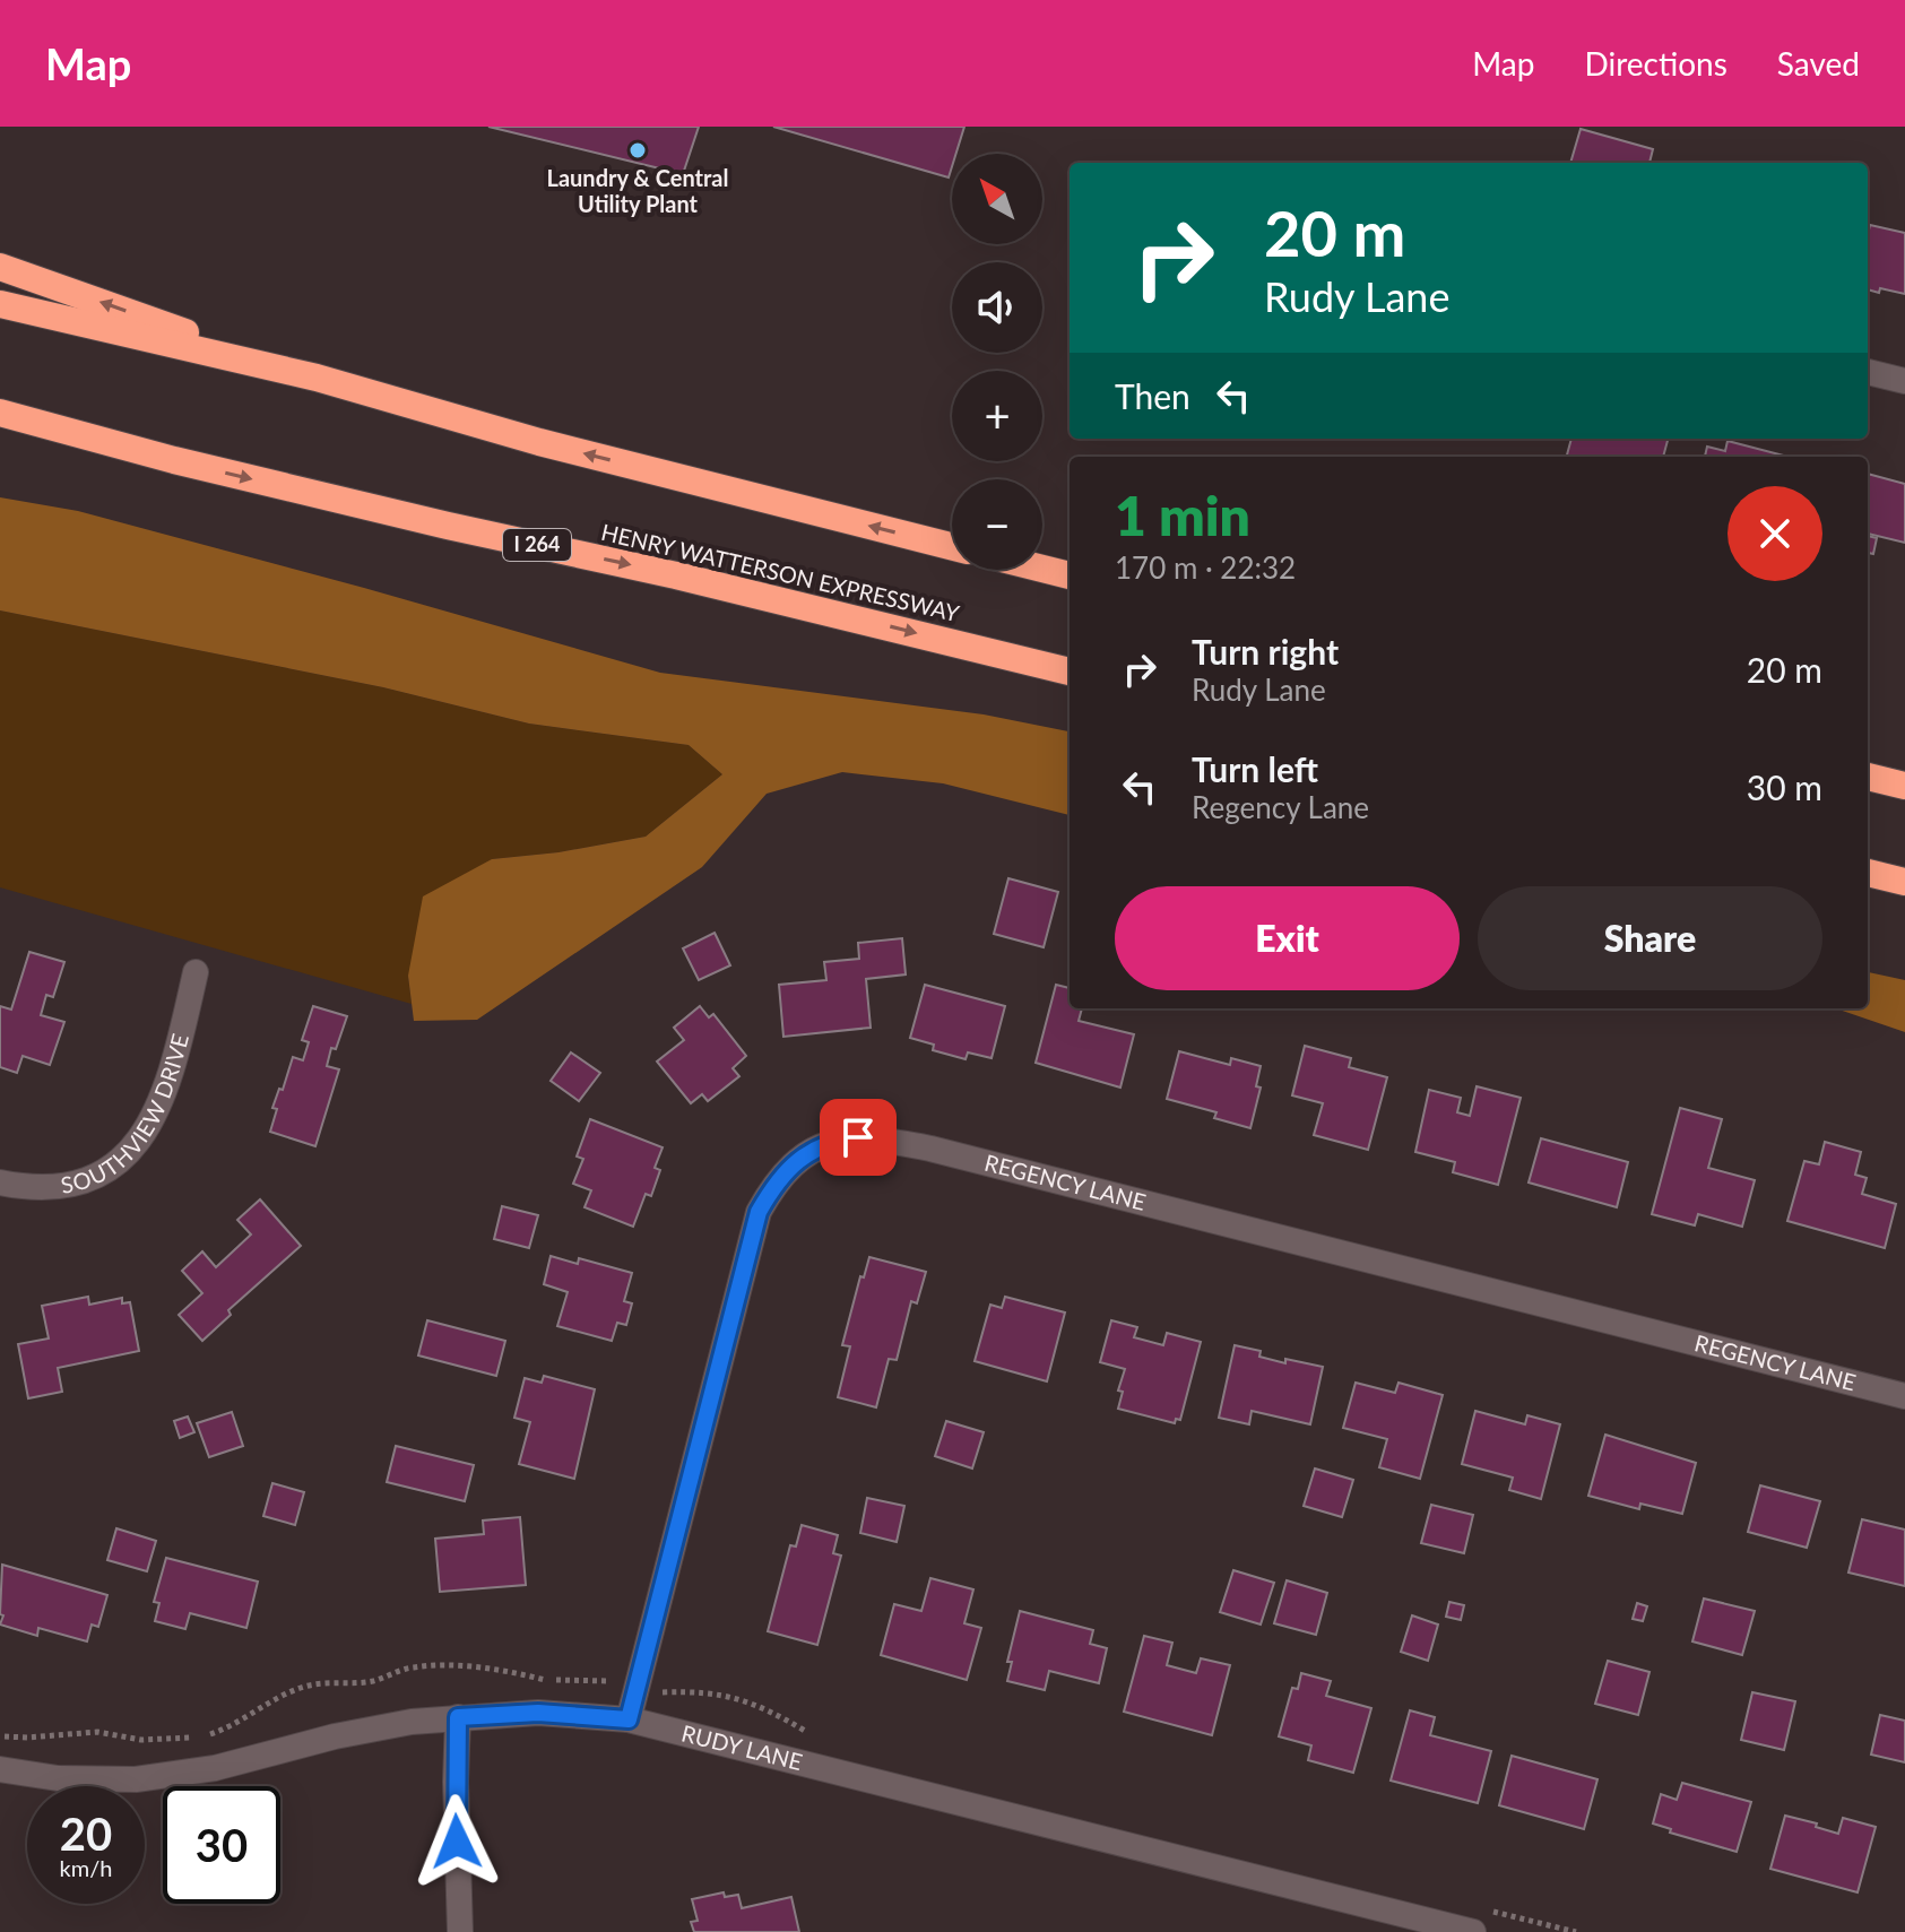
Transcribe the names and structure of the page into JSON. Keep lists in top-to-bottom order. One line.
{"streets":{"highway":["I 264","HENRY WATTERSON EXPRESSWAY"],"street":["SOUTHVIEW DRIVE","REGENCY LANE","RUDY LANE"]},"crossings":[["REGENCY LANE","RUDY LANE"]],"places":["Laundry & Central Utility Plant"],"north":"top left","page":{"header":"Map","nav":["Map","Directions","Saved"],"map_buttons":["+","−"],"turn":["20 m","Rudy Lane"],"then":"Then","heading":["1 min","170 m · 22:32"],"list":[{"name":"Turn right","note":"Rudy Lane","value":"20 m"},{"name":"Turn left","note":"Regency Lane","value":"30 m"}],"buttons":["Exit","Share"],"speed":"20 km/h","limit":"30"}}
